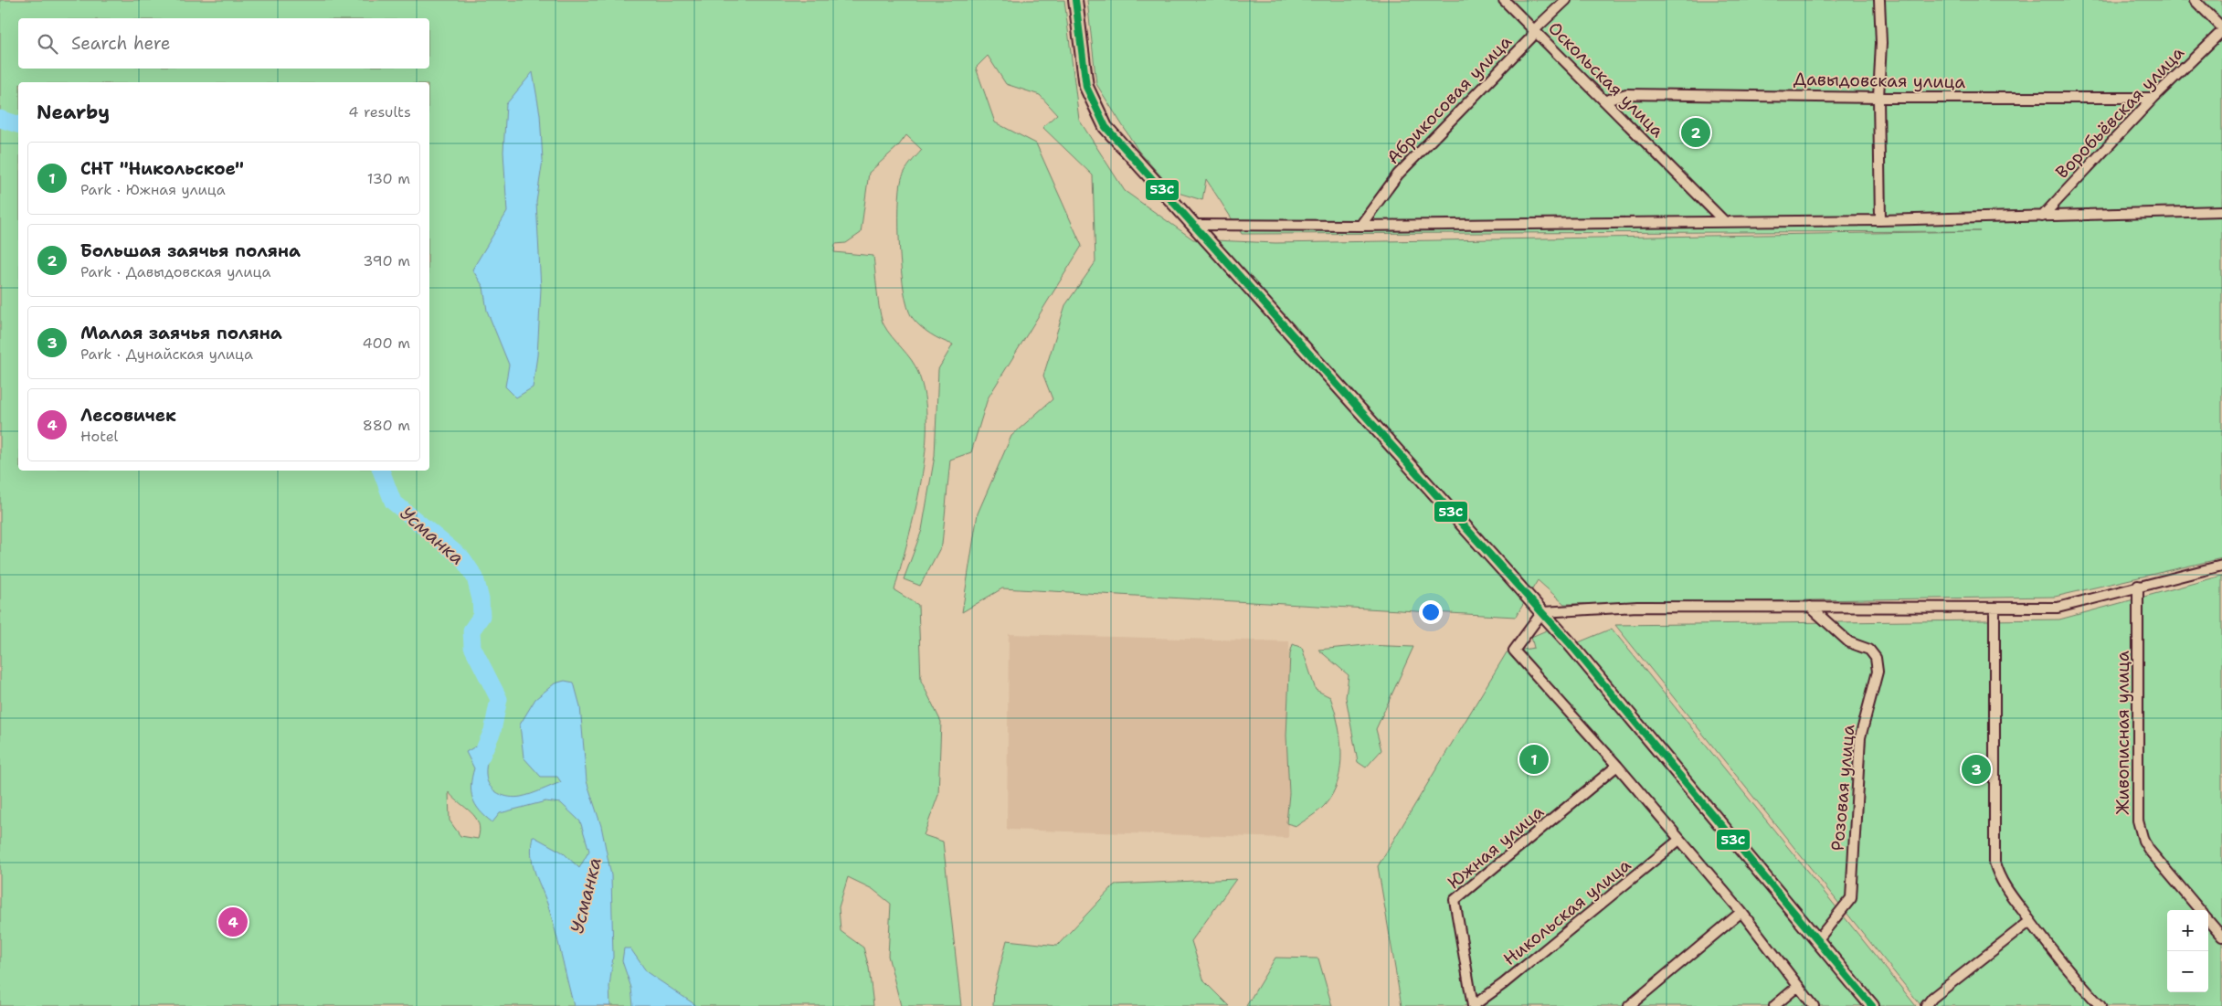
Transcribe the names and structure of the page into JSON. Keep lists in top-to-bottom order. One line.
{"streets":{"street":["Оскольская улица","Давыдовская улица","Абрикосовая улица","Воробьёвская улица","Живописная улица","Розовая улица","Южная улица","Никольская улица"]},"crossings":[["Оскольская улица","Давыдовская улица"],["Оскольская улица","Абрикосовая улица"],["Давыдовская улица","Воробьёвская улица"],["Южная улица","Никольская улица"]],"water":["Усманка"],"lines":["transit line 53С"],"page":{"search":"Search here","heading":["Nearby","4 results"],"pins":["2","1","3","4"],"list":[{"mark":"1","name":"СНТ \"Никольское\"","note":"Park · Южная улица","value":"130 m"},{"mark":"2","name":"Большая заячья поляна","note":"Park · Давыдовская улица","value":"390 m"},{"mark":"3","name":"Малая заячья поляна","note":"Park · Дунайская улица","value":"400 m"},{"mark":"4","name":"Лесовичек","note":"Hotel","value":"880 m"}],"map_buttons":["+","−"]}}
